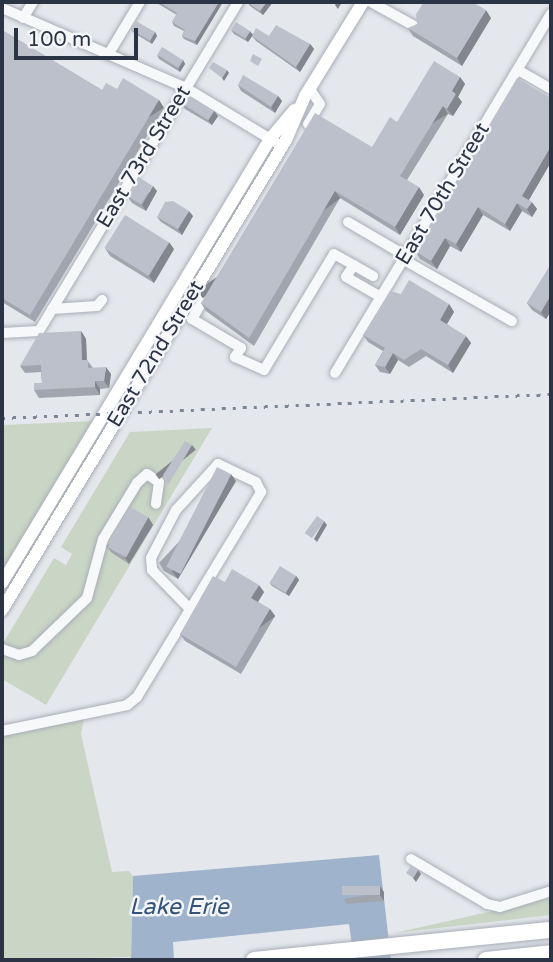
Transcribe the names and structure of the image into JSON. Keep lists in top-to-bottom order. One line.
{"streets":{"main road":["East 72nd Street"],"street":["East 73rd Street","East 70th Street"]},"water":["Lake Erie"],"scale_bar":"100 m"}
